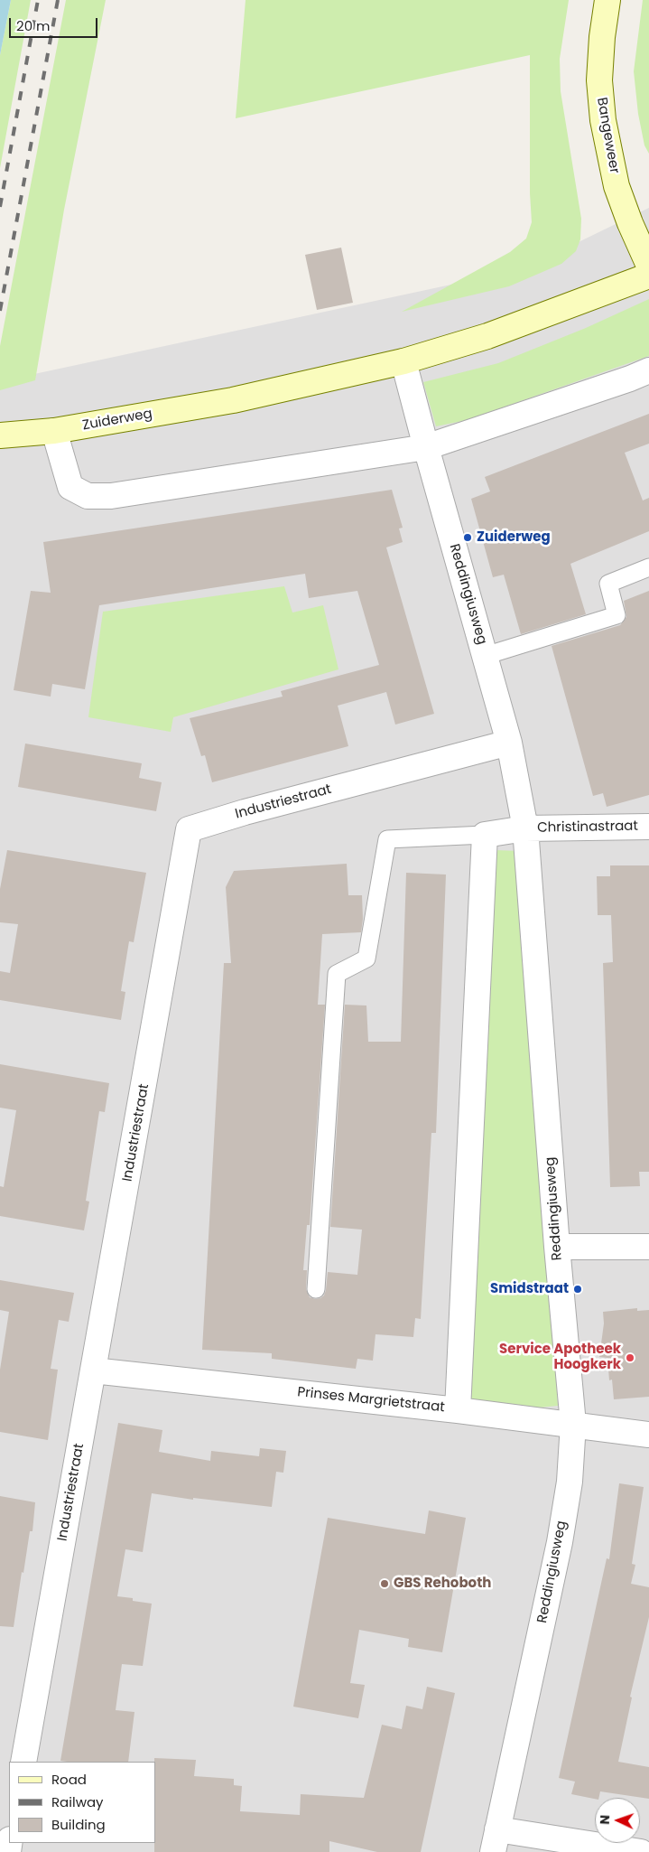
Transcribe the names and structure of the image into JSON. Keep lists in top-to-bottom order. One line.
{"streets":{"street":["Bangeweer","Zuiderweg","Reddingiusweg","Industriestraat","Christinastraat","Prinses Margrietstraat"]},"crossings":[["Zuiderweg","Reddingiusweg"],["Reddingiusweg","Industriestraat"],["Reddingiusweg","Christinastraat"],["Reddingiusweg","Prinses Margrietstraat"],["Industriestraat","Prinses Margrietstraat"]],"places":["Zuiderweg","Smidstraat","Service Apotheek Hoogkerk","GBS Rehoboth"],"legend":["Road","Railway","Building"],"scale_bar":"20 m","north":"left"}
